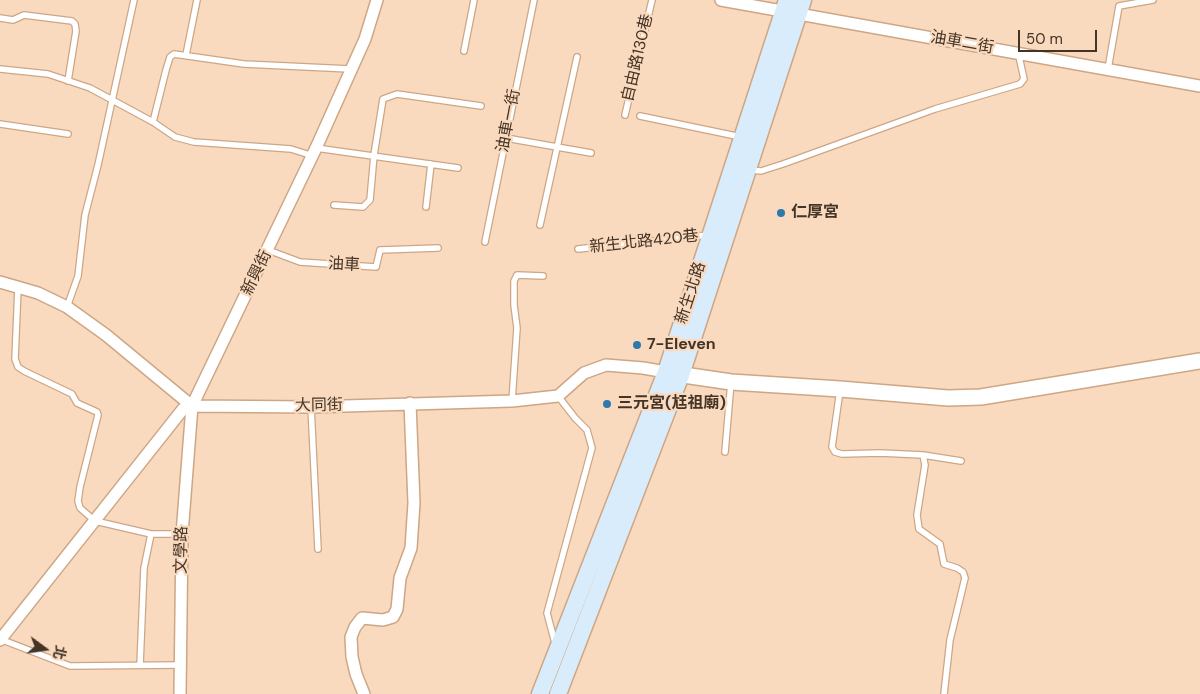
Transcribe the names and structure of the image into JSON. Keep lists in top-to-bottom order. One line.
{"streets":{"main road":["新生北路"],"street":["油車二街","新興街","大同街","文學路"],"lane":["自由路130巷","油車一街","新生北路420巷","油車"]},"crossings":[["油車二街","新生北路"],["新生北路420巷","新生北路"],["油車","新興街"],["新興街","大同街"],["新興街","文學路"],["大同街","文學路"]],"places":["仁厚宮","7-Eleven","三元宮(尪祖廟)"],"scale_bar":"50 m","north":"right"}
